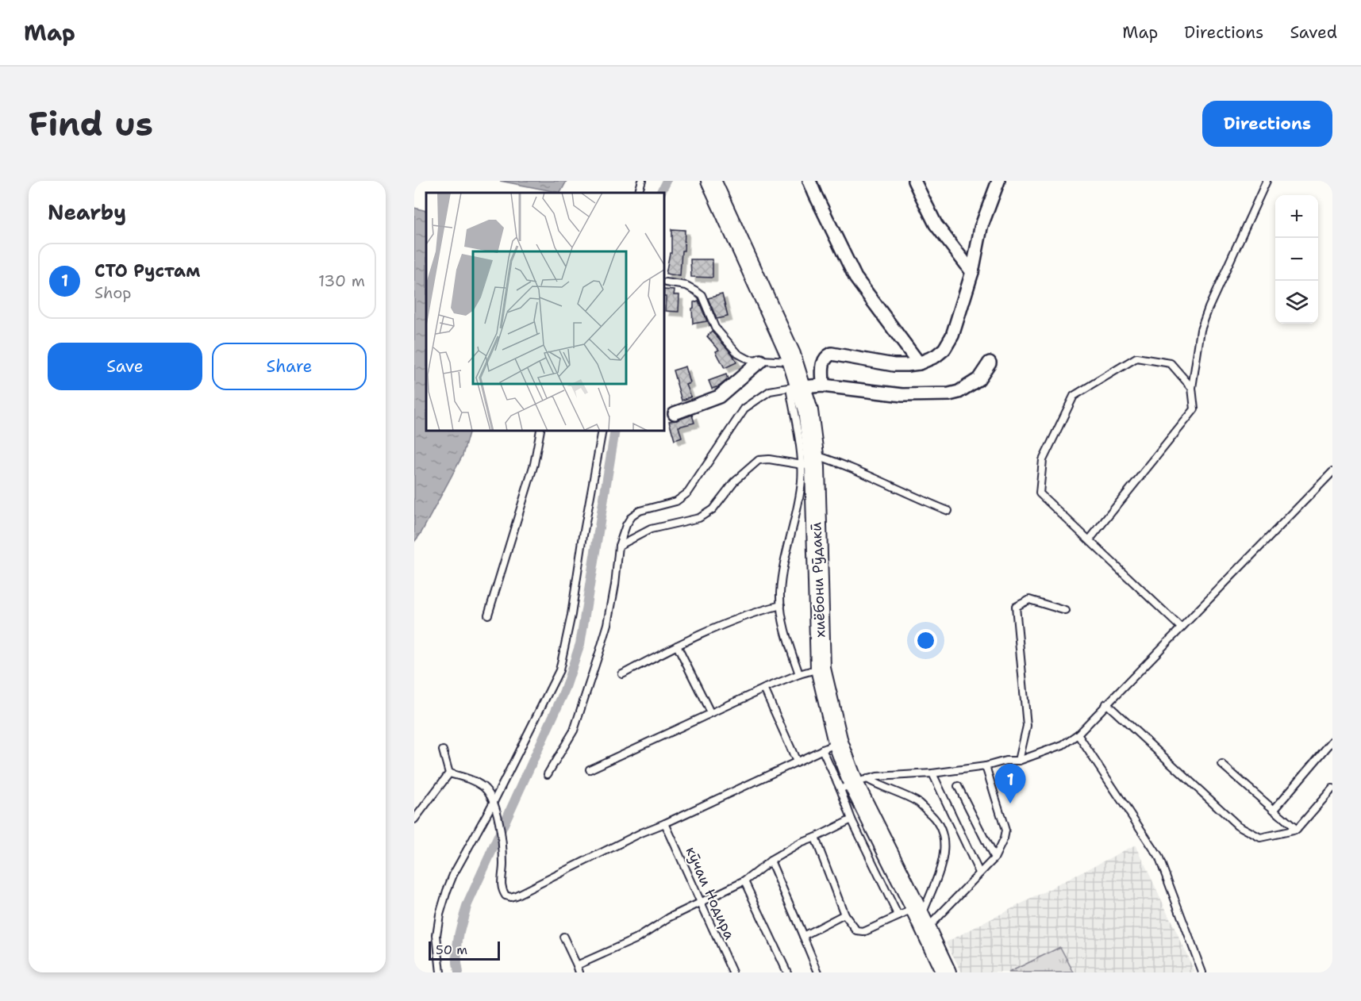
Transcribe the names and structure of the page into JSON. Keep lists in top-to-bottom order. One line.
{"streets":{"highway":["хиёбони Рӯдакӣ"],"lane":["кӯчаи Нодира"]},"scale_bar":"50 m","page":{"header":"Map","nav":["Map","Directions","Saved"],"buttons":["Directions",["Save","Share"]],"title":"Find us","heading":"Nearby","map_buttons":["+","−"],"list":[{"mark":"1","name":"СТО Рустам","note":"Shop","value":"130 m"}],"pins":"1","scale":"50 m"}}
